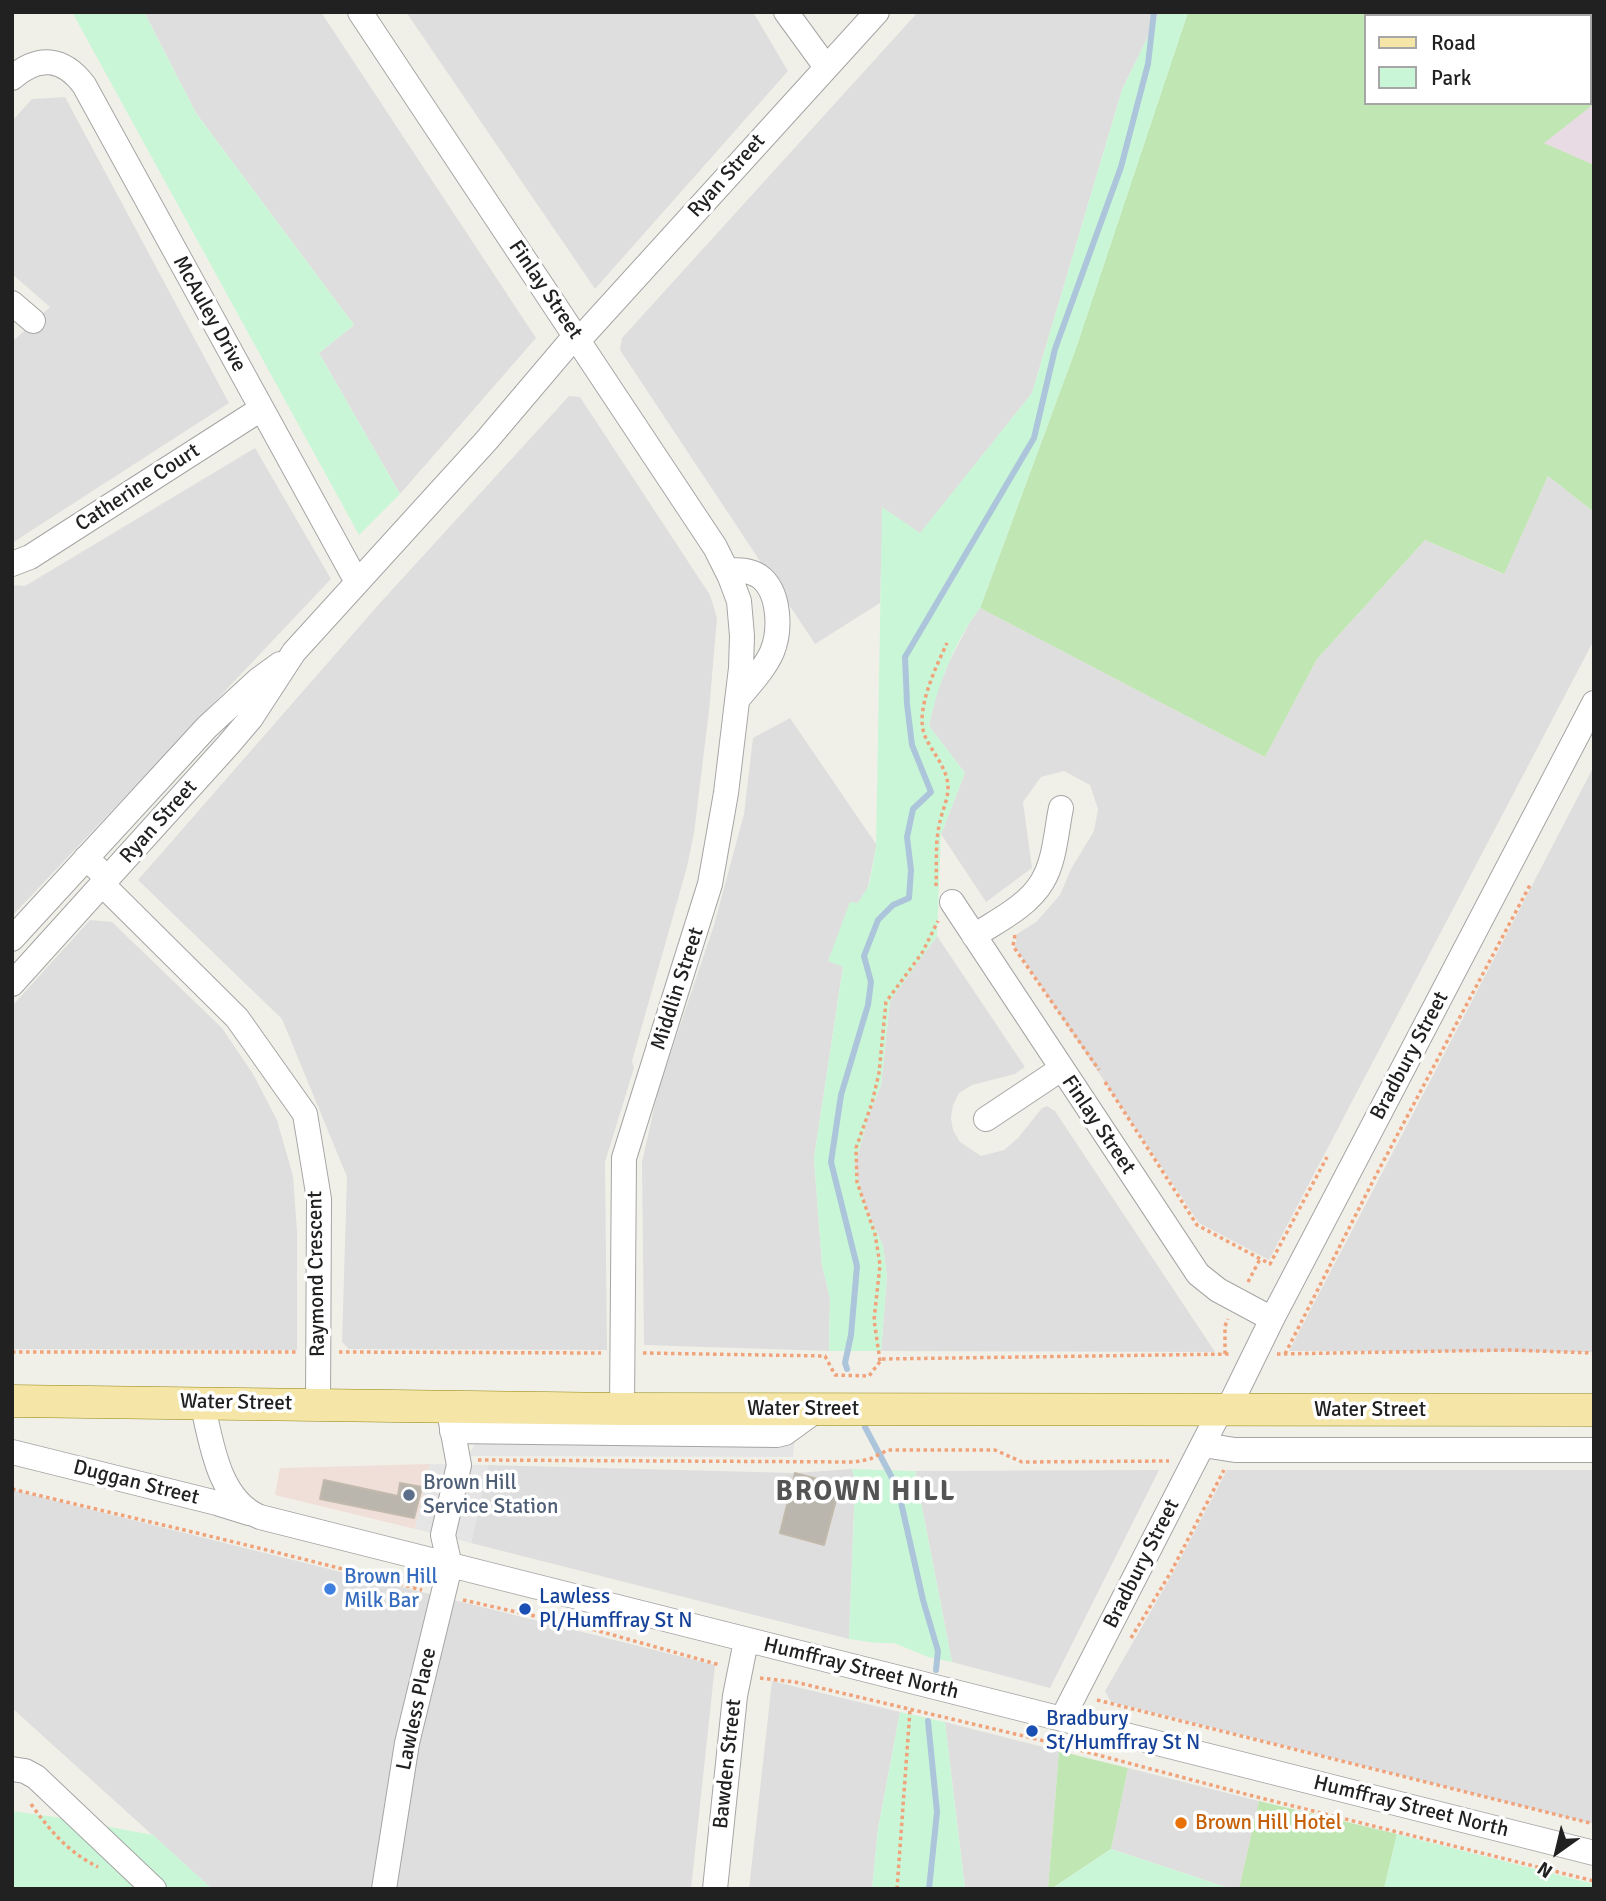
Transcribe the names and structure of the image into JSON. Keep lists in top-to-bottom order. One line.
{"streets":{"main road":["Water Street"],"street":["Ryan Street","Finlay Street","McAuley Drive","Catherine Court","Middlin Street","Bradbury Street","Raymond Crescent","Duggan Street","Humffray Street North","Lawless Place","Bawden Street"]},"crossings":[["Ryan Street","Finlay Street"],["Ryan Street","McAuley Drive"],["Ryan Street","Raymond Crescent"],["Finlay Street","Middlin Street"],["Finlay Street","Bradbury Street"],["McAuley Drive","Catherine Court"],["Middlin Street","Water Street"],["Bradbury Street","Water Street"],["Bradbury Street","Humffray Street North"],["Raymond Crescent","Water Street"],["Water Street","Humffray Street North"],["Water Street","Lawless Place"],["Duggan Street","Humffray Street North"],["Humffray Street North","Lawless Place"],["Humffray Street North","Bawden Street"]],"districts":["BROWN HILL"],"places":["Brown Hill Service Station","Brown Hill Milk Bar","Lawless Pl/Humffray St N","Bradbury St/Humffray St N","Brown Hill Hotel"],"legend":["Road","Park"],"north":"bottom left"}
